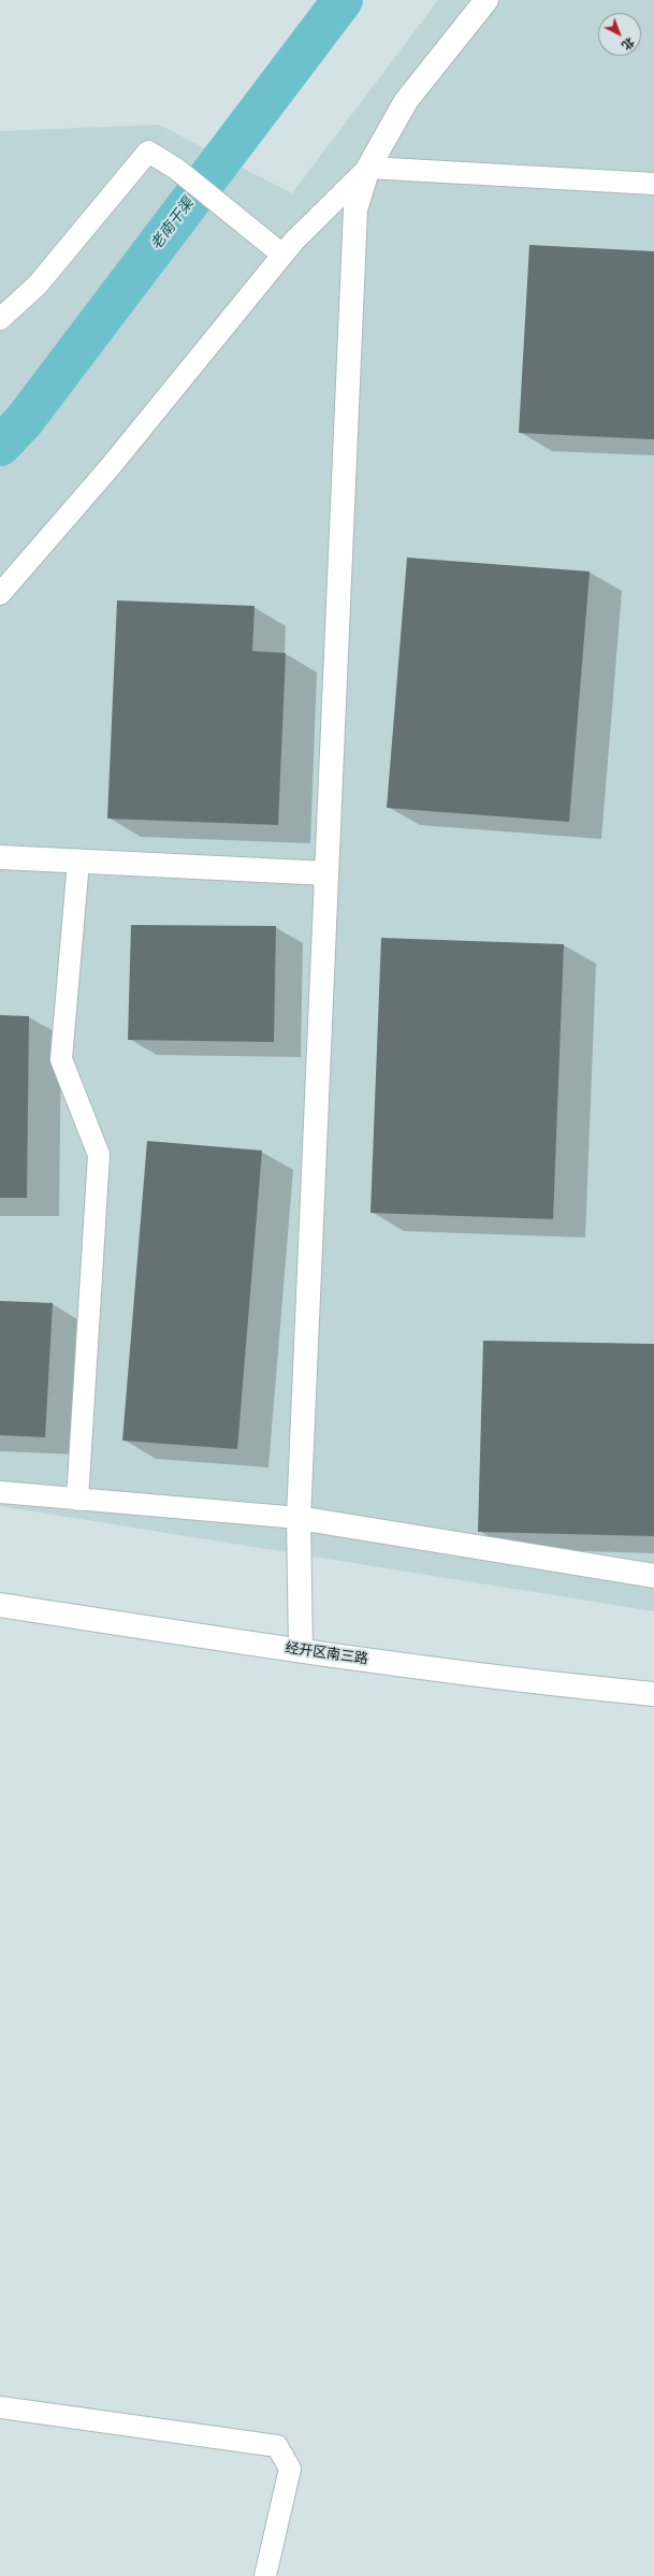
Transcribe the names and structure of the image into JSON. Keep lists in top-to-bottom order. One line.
{"streets":{"street":["经开区南三路"]},"water":["老南干渠"],"north":"bottom right"}
